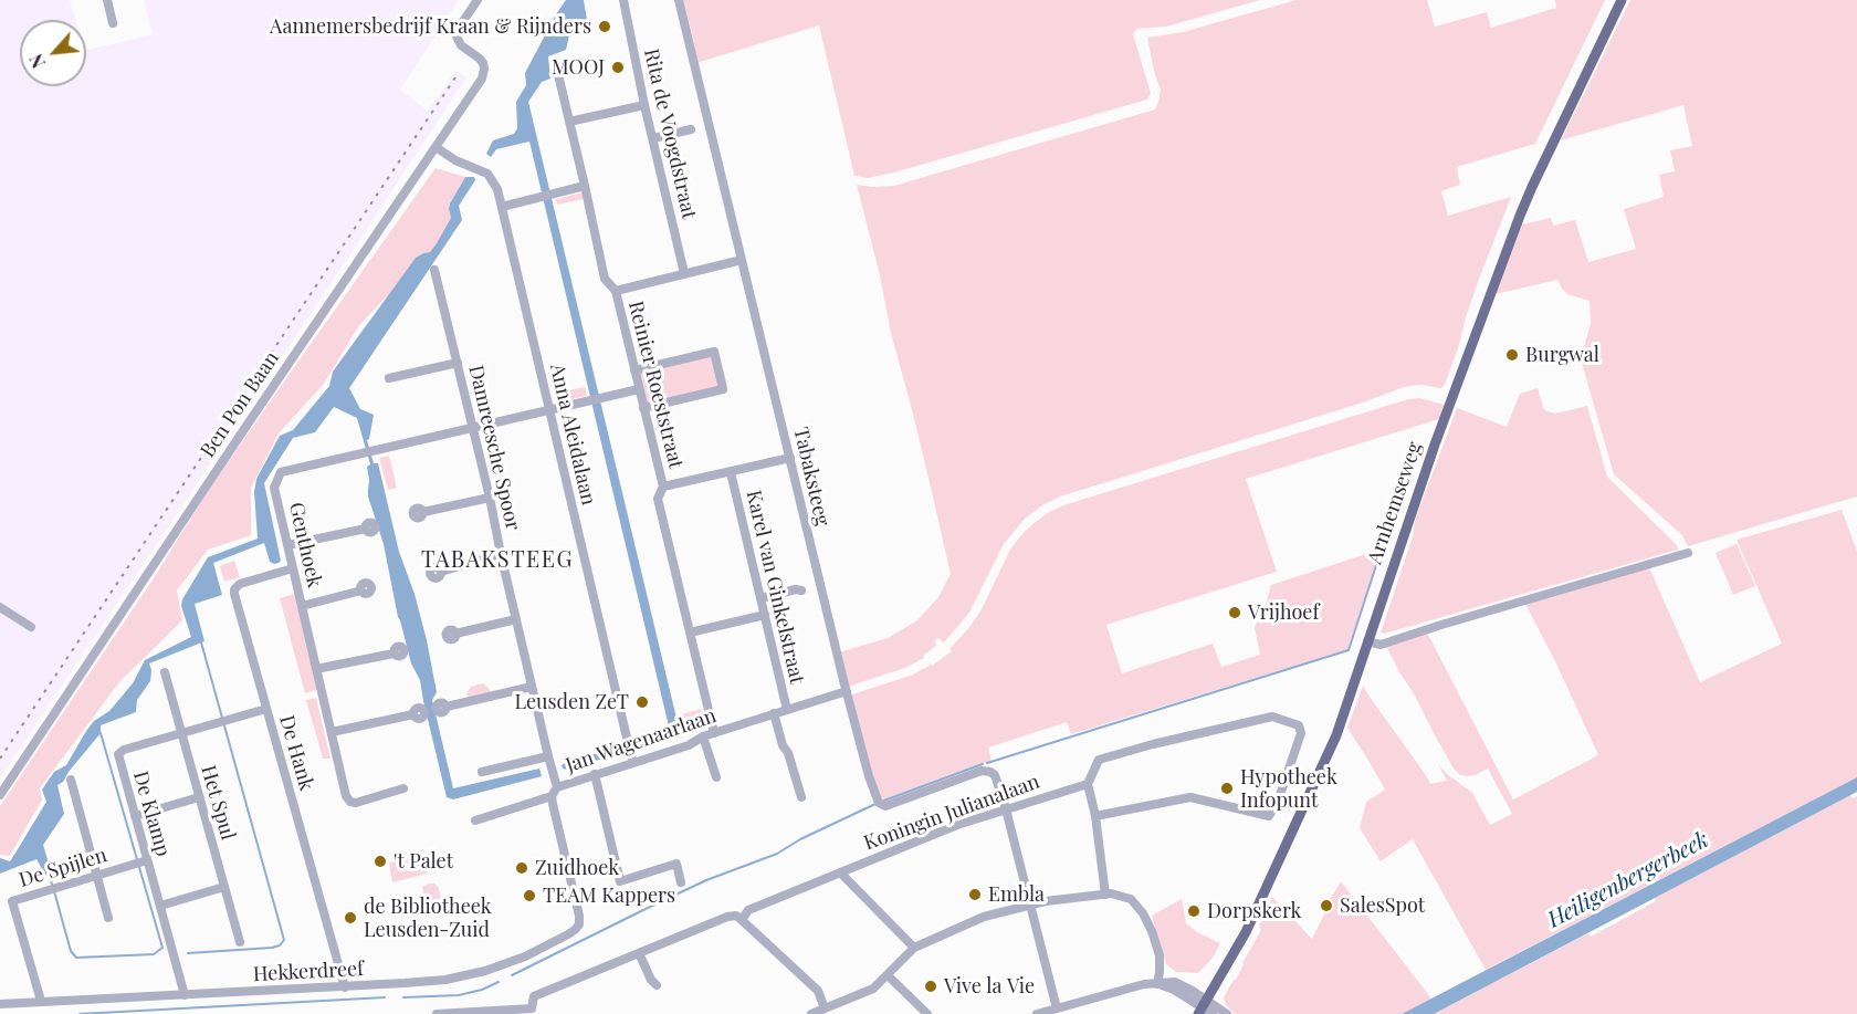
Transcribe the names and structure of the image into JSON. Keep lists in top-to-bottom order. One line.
{"streets":{"main road":["Arnhemseweg"],"street":["Rita de Voogdstraat","Reinier Roeststraat","Ben Pon Baan","Anna Aleidalaan","Damreesche Spoor","Tabaksteeg","Genthoek","Karel van Ginkelstraat","Jan Wagenaarlaan","De Hank","Het Spul","Koningin Julianalaan","De Klamp","De Spijlen","Hekkerdreef"]},"crossings":[["Reinier Roeststraat","Genthoek"],["Reinier Roeststraat","Jan Wagenaarlaan"],["Ben Pon Baan","Anna Aleidalaan"],["Anna Aleidalaan","Genthoek"],["Anna Aleidalaan","Jan Wagenaarlaan"],["Damreesche Spoor","Genthoek"],["Damreesche Spoor","Jan Wagenaarlaan"],["Tabaksteeg","Jan Wagenaarlaan"],["Tabaksteeg","Koningin Julianalaan"],["Genthoek","De Hank"],["Karel van Ginkelstraat","Jan Wagenaarlaan"],["Jan Wagenaarlaan","Hekkerdreef"],["De Hank","De Klamp"],["De Hank","Hekkerdreef"],["Het Spul","De Klamp"],["De Klamp","De Spijlen"],["De Klamp","Hekkerdreef"],["De Spijlen","Hekkerdreef"]],"districts":["TABAKSTEEG"],"water":["Heiligenbergerbeek"],"places":["Aannemersbedrijf Kraan & Rijnders","MOOJ","Burgwal","Vrijhoef","Leusden ZeT","Hypotheek Infopunt","'t Palet","Zuidhoek","Embla","TEAM Kappers","SalesSpot","Dorpskerk","de Bibliotheek Leusden-Zuid","Vive la Vie"],"north":"bottom left"}
